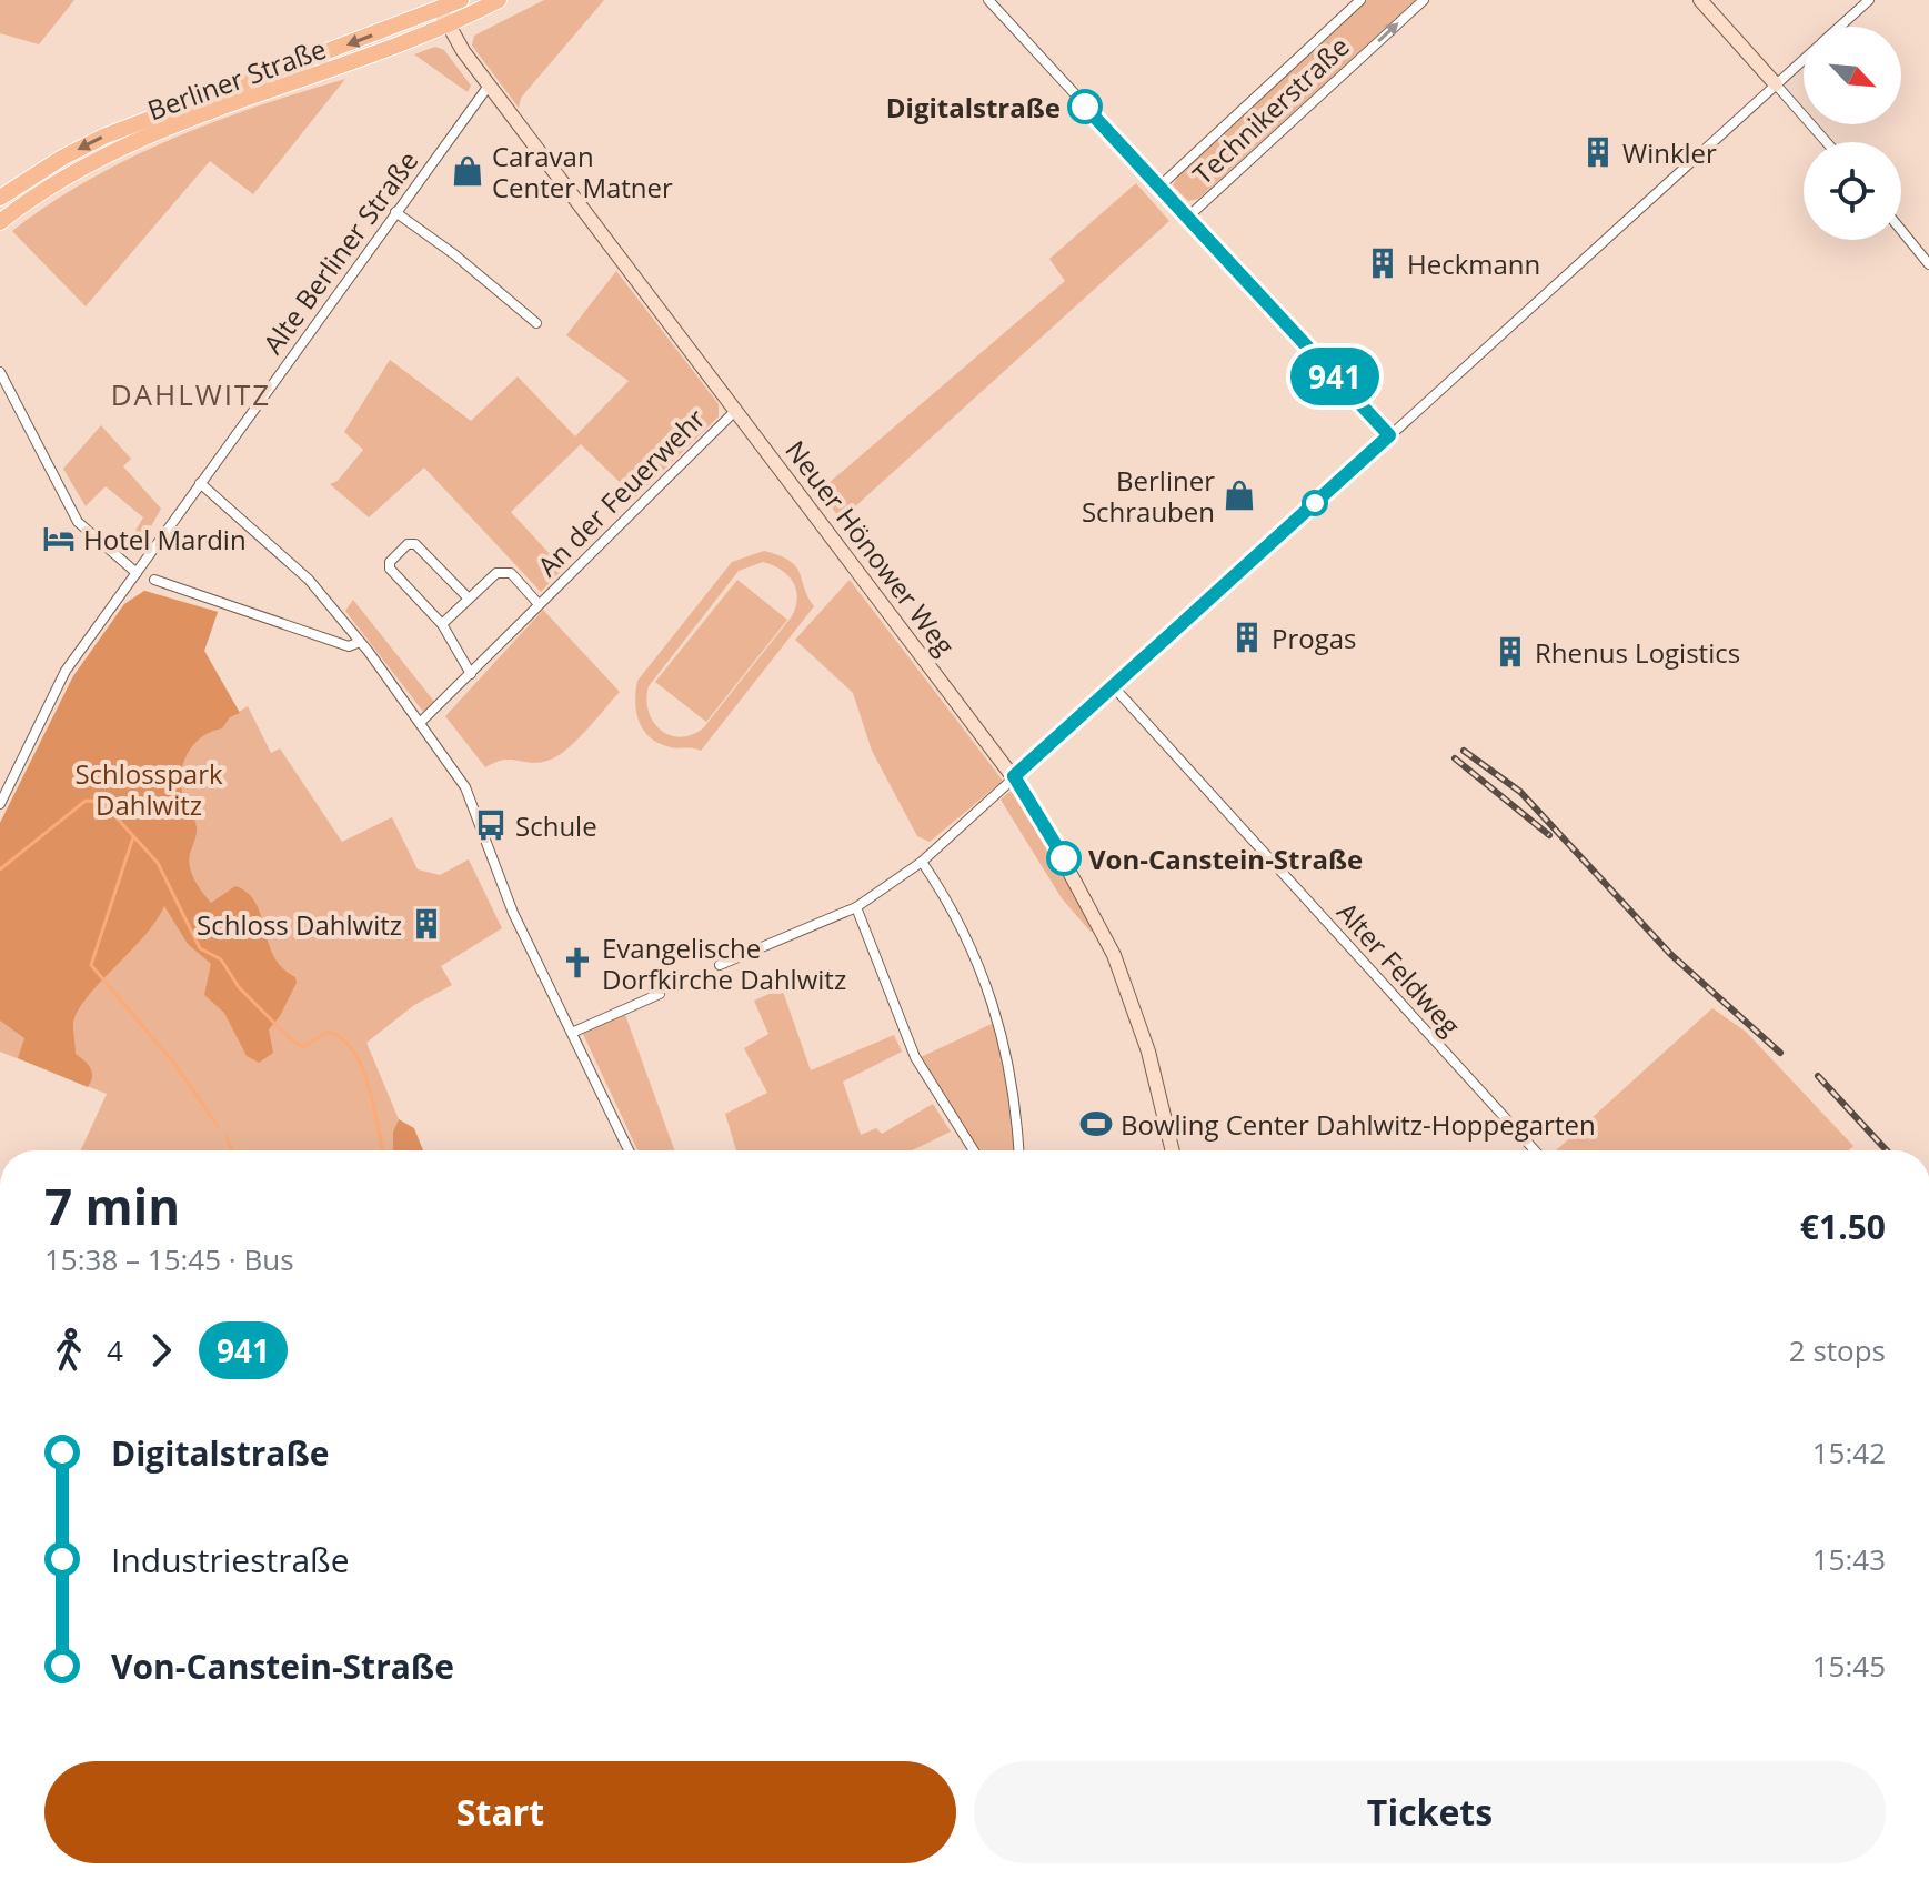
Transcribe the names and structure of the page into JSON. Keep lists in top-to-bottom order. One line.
{"streets":{"main road":["Berliner Straße","Neuer Hönower Weg"],"street":["Technikerstraße","Alte Berliner Straße","An der Feuerwehr","Alter Feldweg"]},"crossings":[["Berliner Straße","Neuer Hönower Weg"],["Alte Berliner Straße","Neuer Hönower Weg"],["An der Feuerwehr","Neuer Hönower Weg"]],"districts":["DAHLWITZ"],"parks":["Schlosspark Dahlwitz"],"places":{"other":["Digitalstraße","Von-Canstein-Straße"],"building":["Winkler","Heckmann","Progas","Rhenus Logistics","Schloss Dahlwitz"],"shop":["Caravan Center Matner","Berliner Schrauben"],"hotel":["Hotel Mardin"],"bus stop":["Schule"],"church":["Evangelische Dorfkirche Dahlwitz"],"sports":["Bowling Center Dahlwitz-Hoppegarten"]},"lines":["bus line 941"],"north":"bottom right","page":{"on_map":"941","heading":["7 min","15:38 – 15:45 · Bus","€1.50"],"legs":["4","941","2 stops"],"list":[{"name":"Digitalstraße","value":"15:42"},{"name":"Industriestraße","value":"15:43"},{"name":"Von-Canstein-Straße","value":"15:45"}],"buttons":["Start","Tickets"]}}
